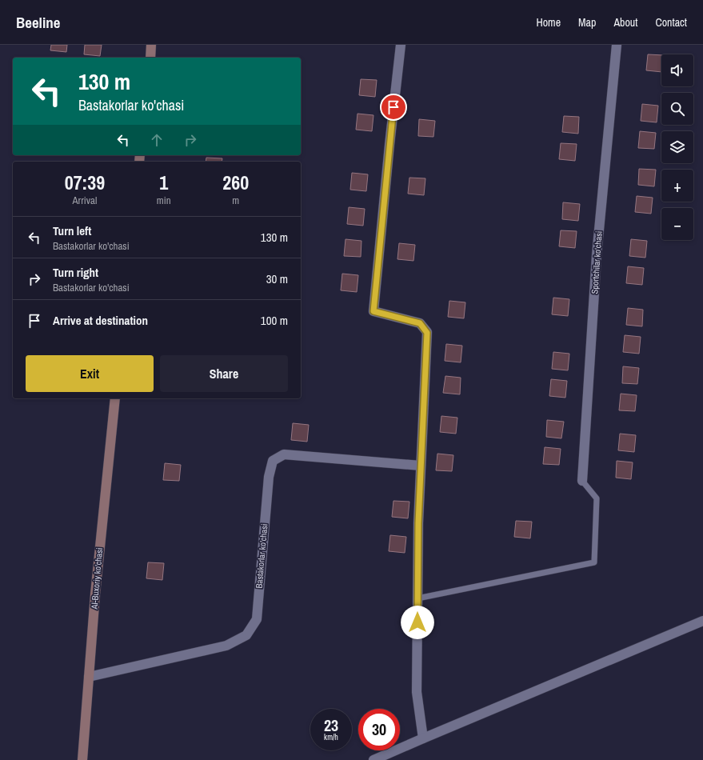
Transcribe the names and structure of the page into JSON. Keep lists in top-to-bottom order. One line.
{"streets":{"street":["Sportchilar ko'chasi","Bastakorlar ko'chasi","Al-Buxoriy ko'chasi"]},"crossings":[["Bastakorlar ko'chasi","Al-Buxoriy ko'chasi"]],"page":{"header":"Beeline","nav":["Home","Map","About","Contact"],"map_buttons":["+","−"],"turn":["130 m","Bastakorlar ko'chasi"],"eta":["07:39","Arrival","1","min","260","m"],"list":[{"name":"Turn left","note":"Bastakorlar ko'chasi","value":"130 m"},{"name":"Turn right","note":"Bastakorlar ko'chasi","value":"30 m"},{"name":"Arrive at destination","value":"100 m"}],"buttons":["Exit","Share"],"speed":"23 km/h","limit":"30"}}
